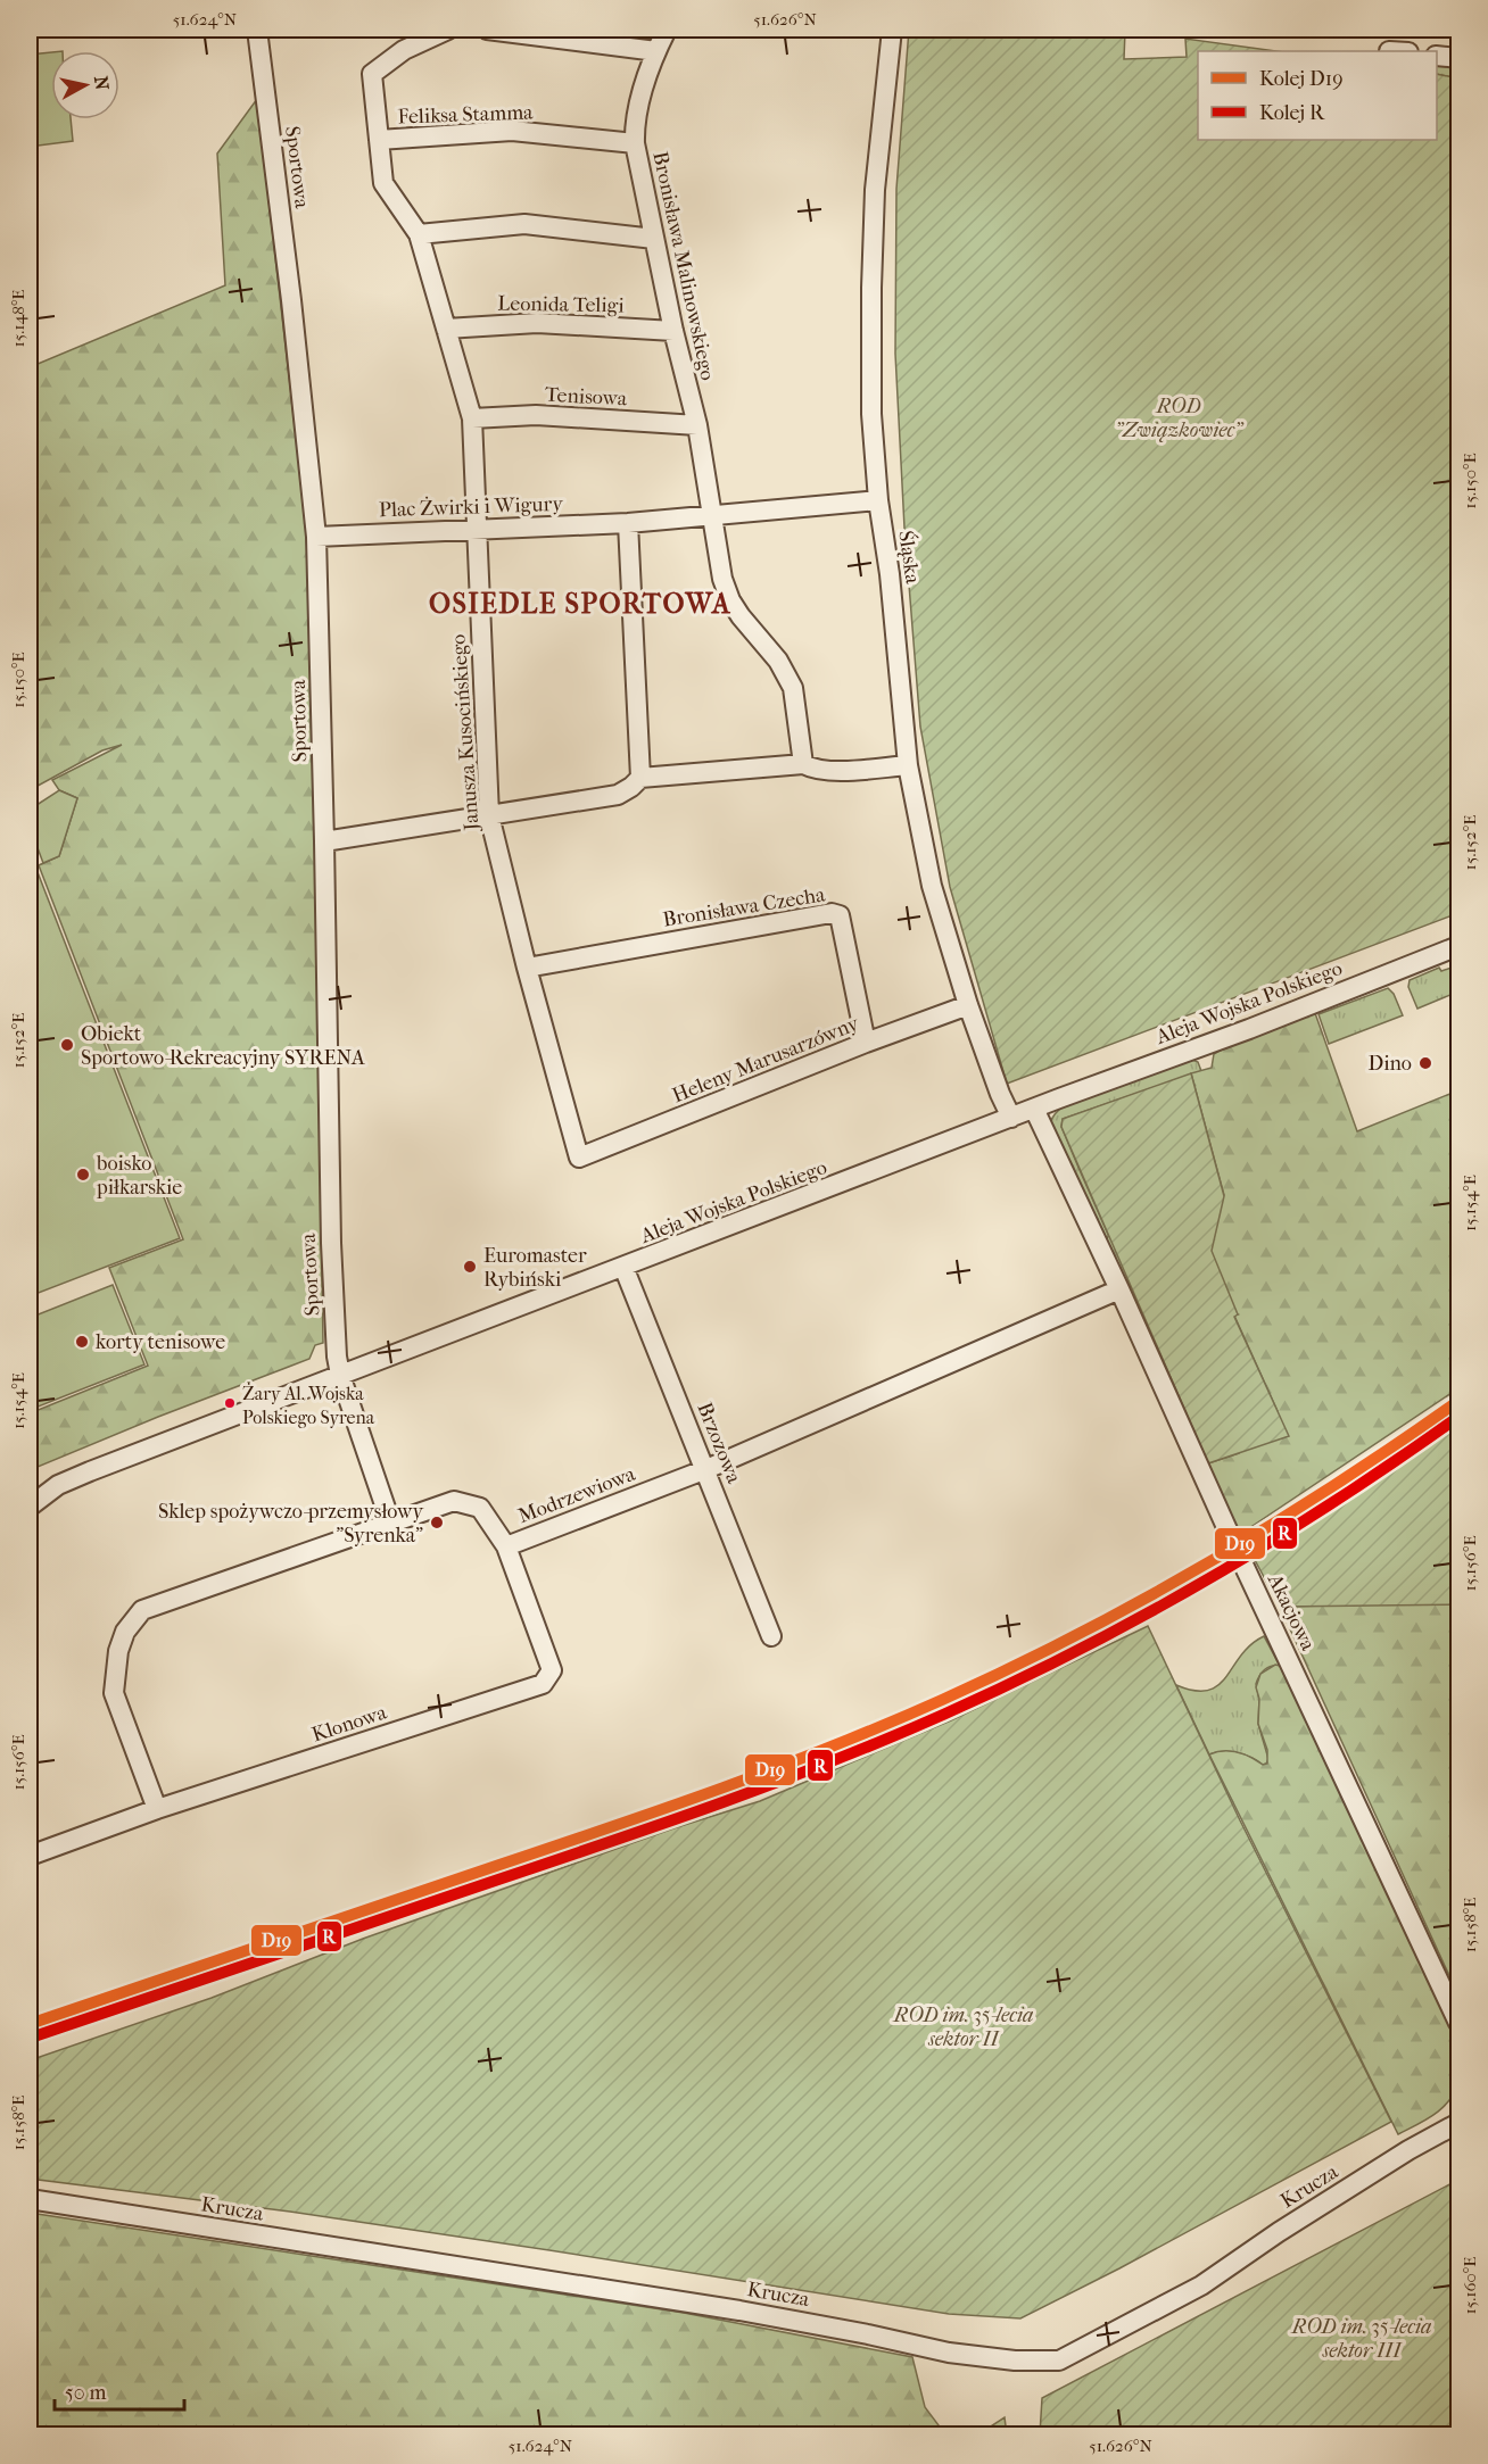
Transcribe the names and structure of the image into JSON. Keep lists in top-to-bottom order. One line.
{"streets":{"street":["Feliksa Stamma","Sportowa","Bronisława Malinowskiego","Leonida Teligi","Tenisowa","Plac Żwirki i Wigury","Śląska","Janusza Kusocińskiego","Bronisława Czecha","Aleja Wojska Polskiego","Heleny Marusarzówny","Brzozowa","Modrzewiowa","Akacjowa","Klonowa","Krucza"]},"crossings":[["Feliksa Stamma","Bronisława Malinowskiego"],["Feliksa Stamma","Janusza Kusocińskiego"],["Sportowa","Plac Żwirki i Wigury"],["Sportowa","Aleja Wojska Polskiego"],["Sportowa","Modrzewiowa"],["Bronisława Malinowskiego","Leonida Teligi"],["Bronisława Malinowskiego","Tenisowa"],["Bronisława Malinowskiego","Plac Żwirki i Wigury"],["Leonida Teligi","Janusza Kusocińskiego"],["Tenisowa","Janusza Kusocińskiego"],["Plac Żwirki i Wigury","Śląska"],["Plac Żwirki i Wigury","Janusza Kusocińskiego"],["Śląska","Aleja Wojska Polskiego"],["Śląska","Heleny Marusarzówny"],["Janusza Kusocińskiego","Bronisława Czecha"],["Janusza Kusocińskiego","Heleny Marusarzówny"],["Bronisława Czecha","Heleny Marusarzówny"],["Aleja Wojska Polskiego","Brzozowa"],["Aleja Wojska Polskiego","Akacjowa"],["Brzozowa","Modrzewiowa"],["Modrzewiowa","Akacjowa"],["Modrzewiowa","Klonowa"]],"districts":["OSIEDLE SPORTOWA"],"parks":["ROD \"Związkowiec\"","ROD im. 35-lecia sektor II","ROD im. 35-lecia sektor III"],"places":["Obiekt Sportowo-Rekreacyjny SYRENA","Dino","boisko piłkarskie","Euromaster Rybiński","korty tenisowe","Żary Al. Wojska Polskiego Syrena","Sklep spożywczo-przemysłowy \"Syrenka\""],"lines":["rail line D19","rail line R"],"legend":["Kolej D19","Kolej R"],"scale_bar":"50 m","north":"right","coordinates":["51.624°N","51.626°N","15.148°E","15.150°E","15.152°E","15.154°E","15.156°E","15.158°E","15.160°E"]}
